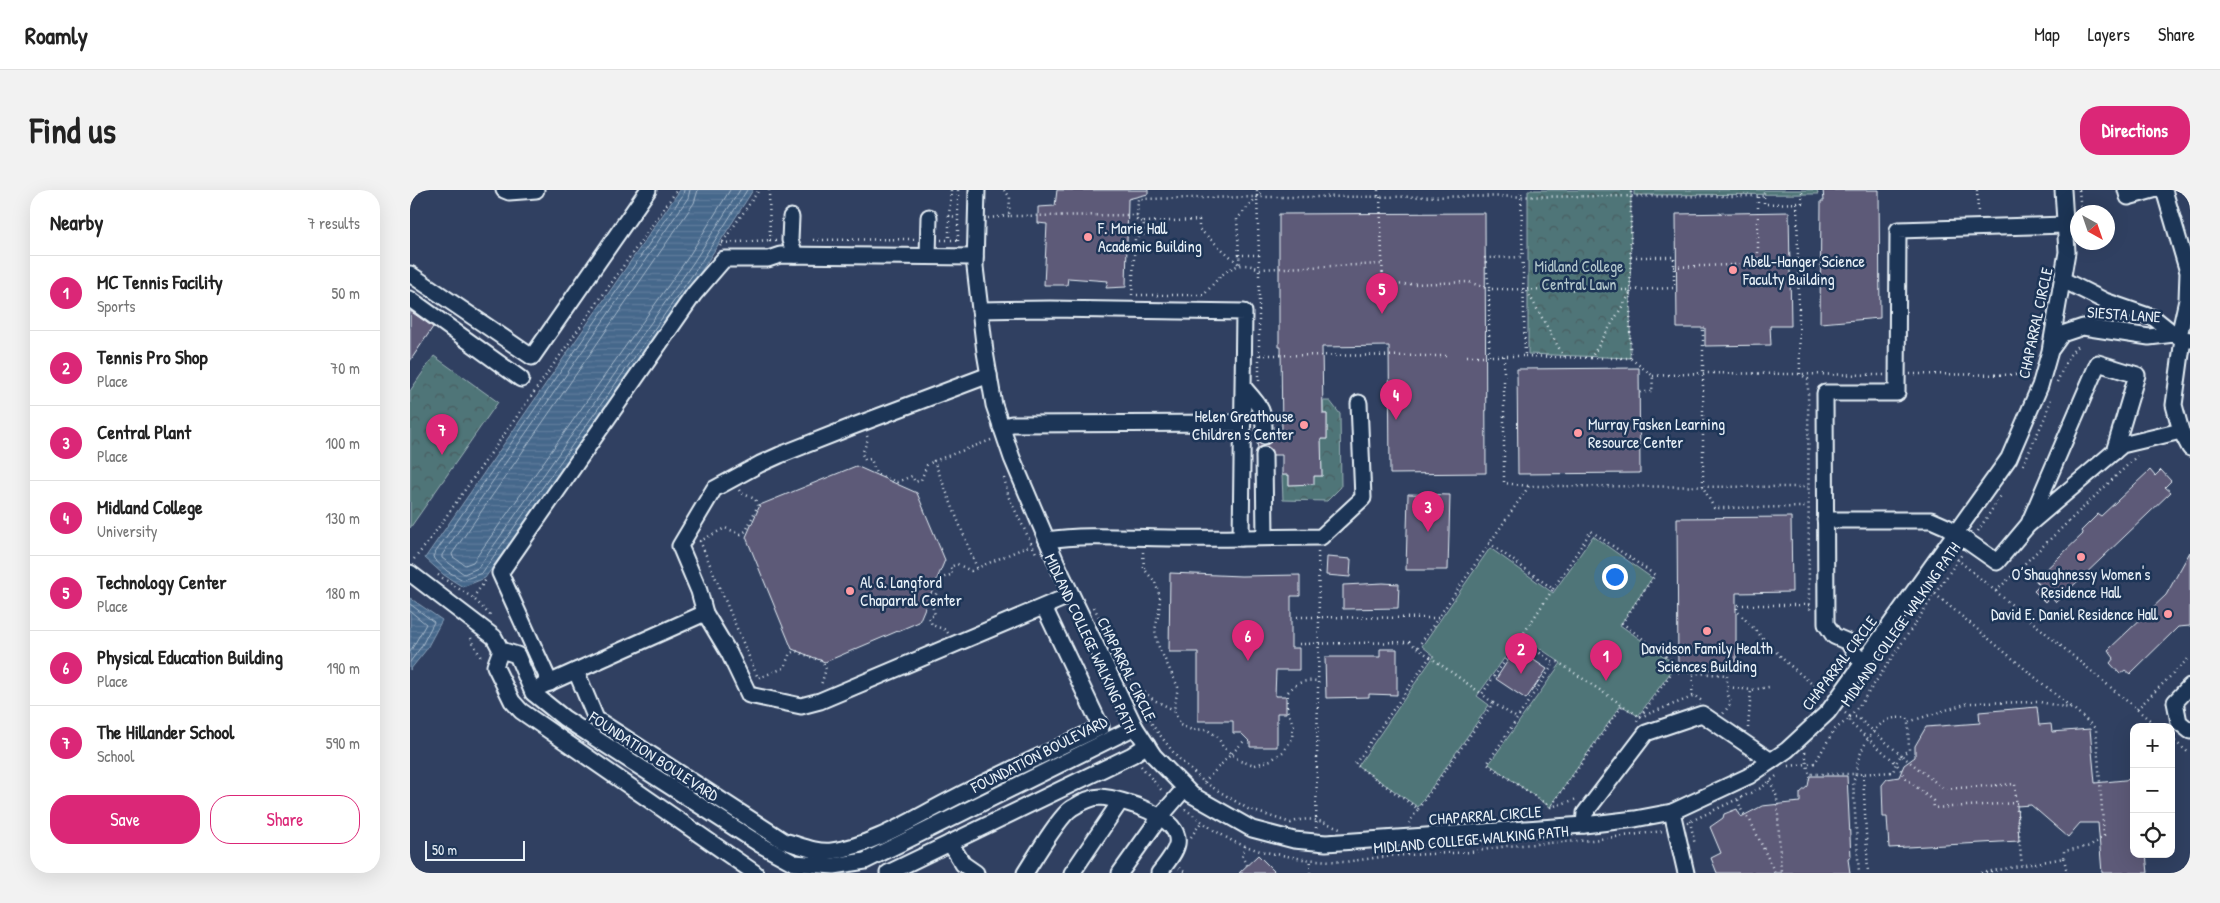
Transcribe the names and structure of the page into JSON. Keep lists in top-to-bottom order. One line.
{"streets":{"street":["SIESTA LANE","CHAPARRAL CIRCLE","FOUNDATION BOULEVARD"],"path":["MIDLAND COLLEGE WALKING PATH"]},"crossings":[["SIESTA LANE","CHAPARRAL CIRCLE"],["CHAPARRAL CIRCLE","MIDLAND COLLEGE WALKING PATH"],["CHAPARRAL CIRCLE","FOUNDATION BOULEVARD"]],"parks":["Midland College Central Lawn"],"places":["F. Marie Hall Academic Building","Abell-Hanger Science Faculty Building","Helen Greathouse Children's Center","Murray Fasken Learning Resource Center","O’Shaughnessy Women's Residence Hall","Al G. Langford Chaparral Center","David E. Daniel Residence Hall","Davidson Family Health Sciences Building"],"scale_bar":"50 m","north":"bottom right","page":{"header":"Roamly","nav":["Map","Layers","Share"],"buttons":["Directions",["Save","Share"]],"title":"Find us","heading":["Nearby","7 results"],"list":[{"mark":"1","name":"MC Tennis Facility","note":"Sports","value":"50 m"},{"mark":"2","name":"Tennis Pro Shop","note":"Place","value":"70 m"},{"mark":"3","name":"Central Plant","note":"Place","value":"100 m"},{"mark":"4","name":"Midland College","note":"University","value":"130 m"},{"mark":"5","name":"Technology Center","note":"Place","value":"180 m"},{"mark":"6","name":"Physical Education Building","note":"Place","value":"190 m"},{"mark":"7","name":"The Hillander School","note":"School","value":"590 m"}],"pins":["5","4","7","3","6","2","1"],"map_buttons":["+","−"],"scale":"50 m"}}
